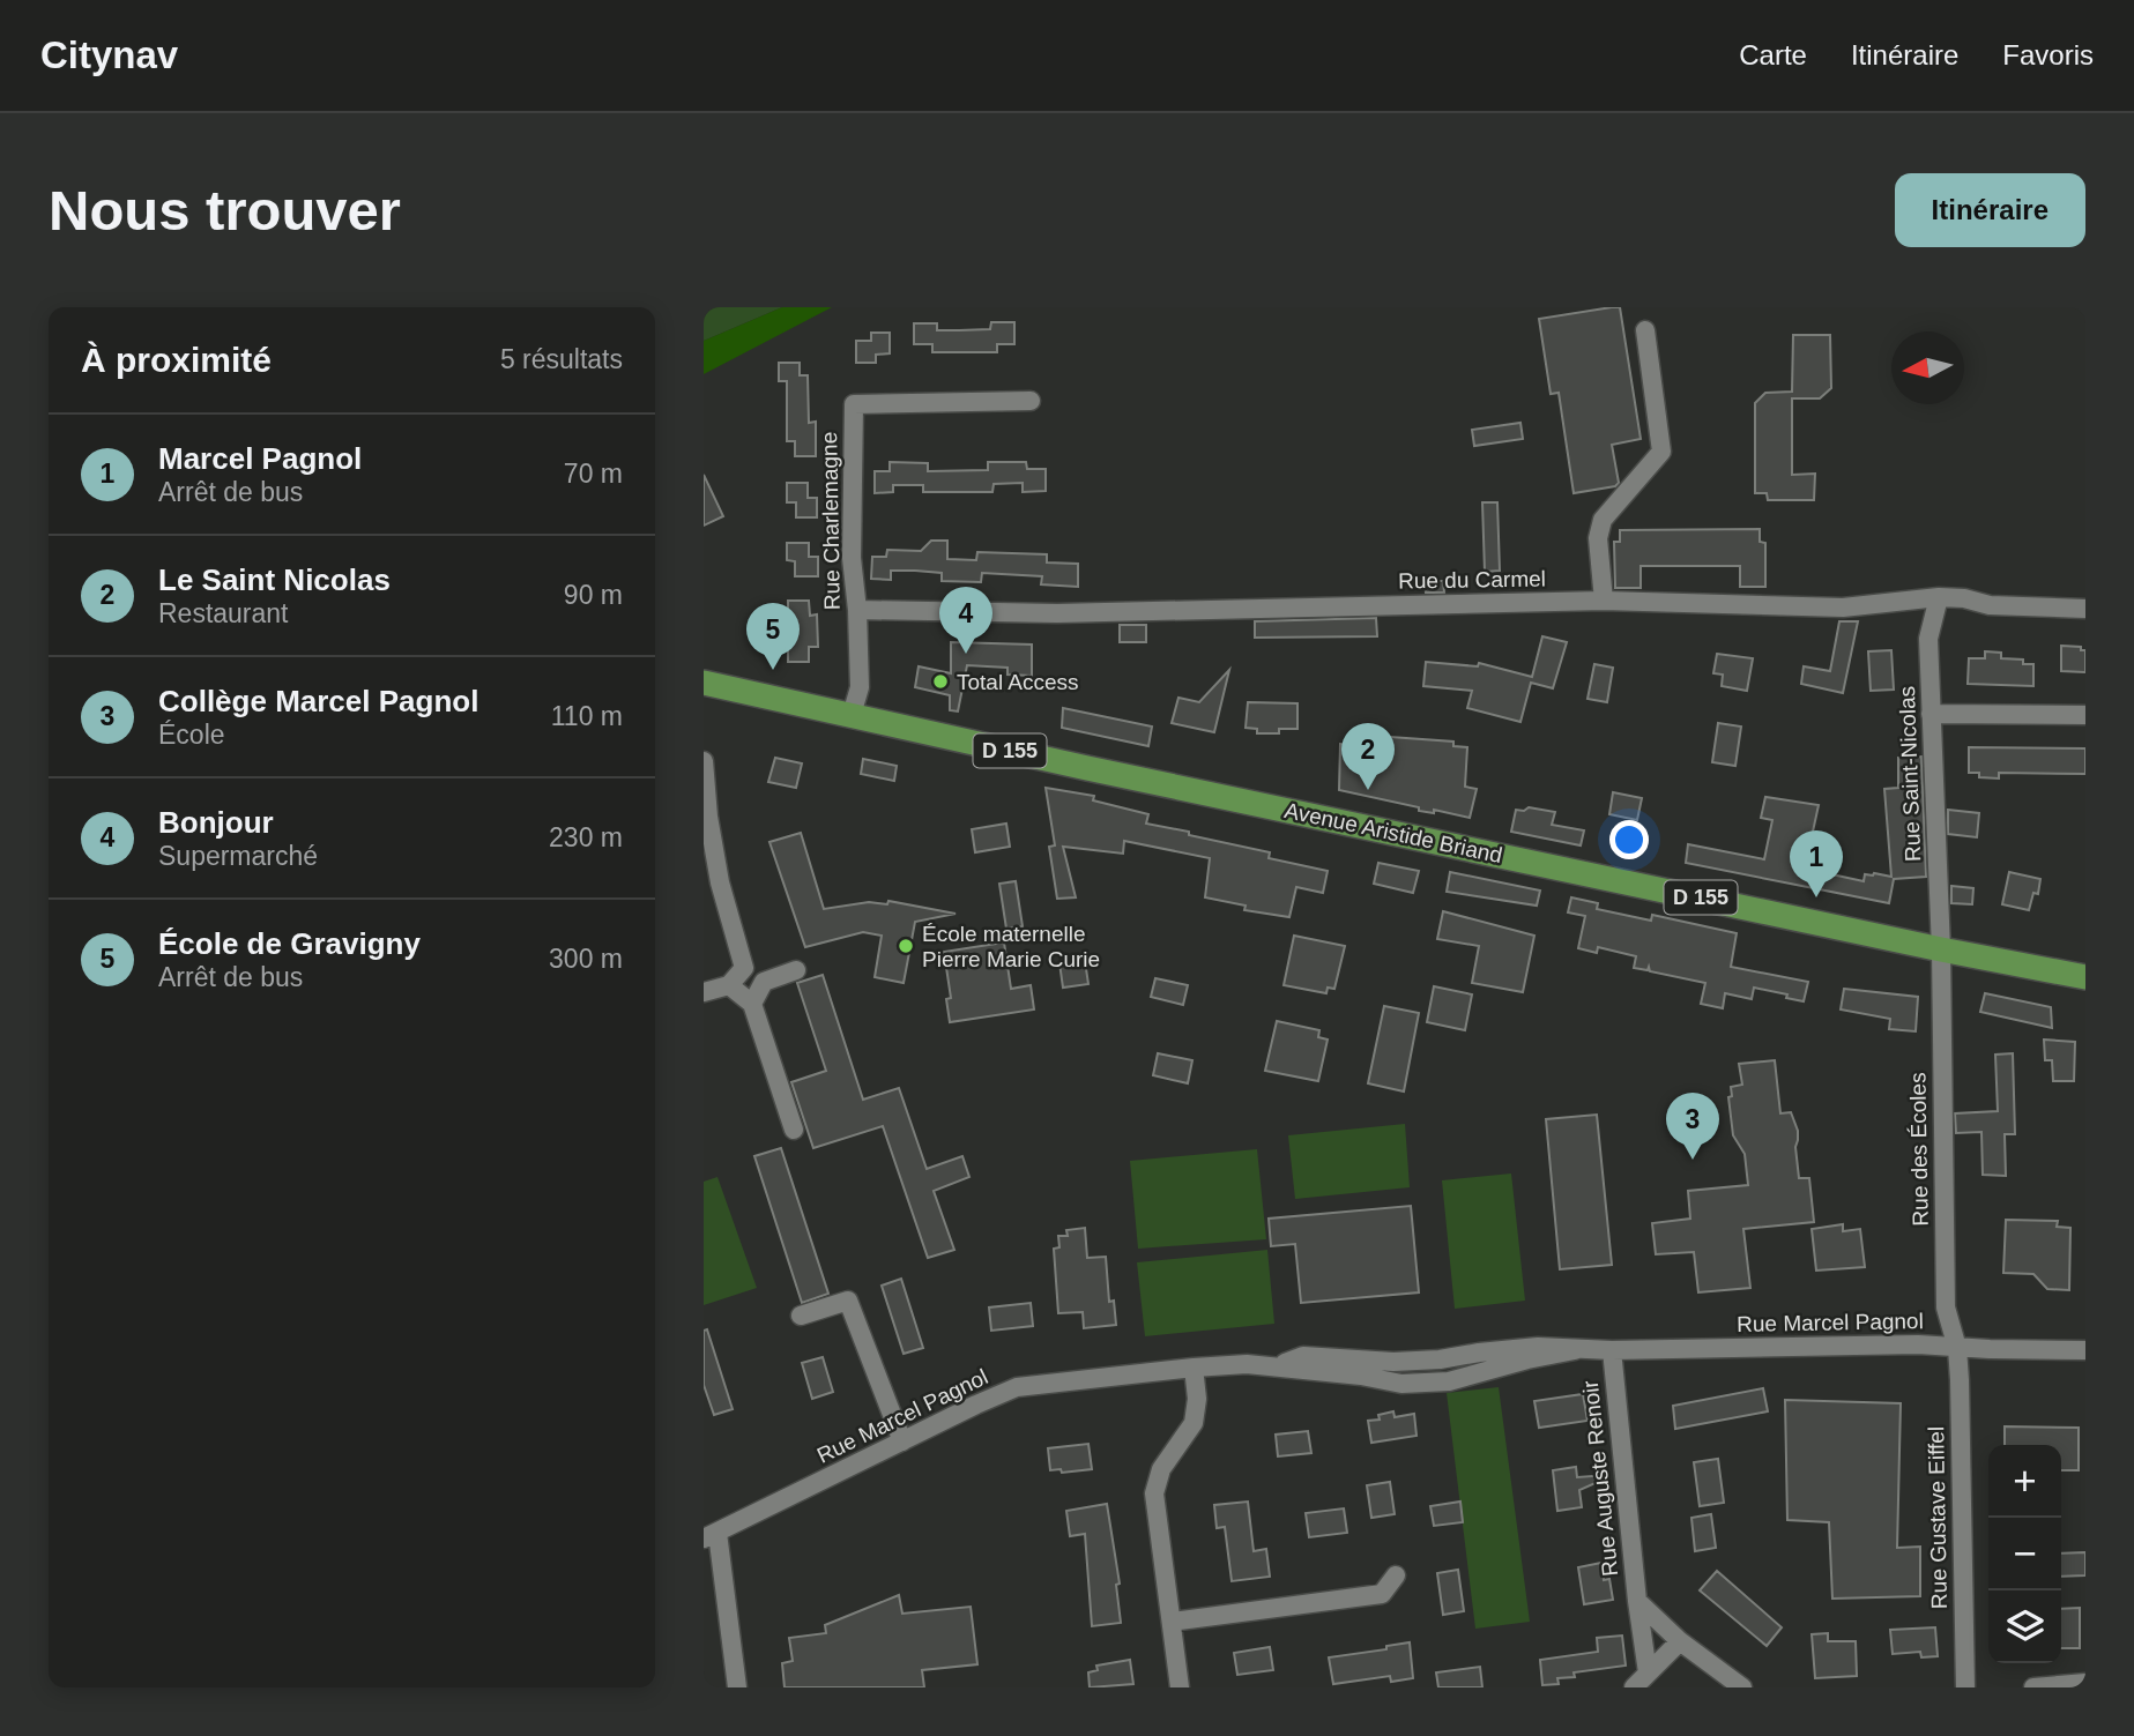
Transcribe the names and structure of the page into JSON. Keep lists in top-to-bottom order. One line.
{"streets":{"main road":["D 155","Avenue Aristide Briand"],"street":["Rue Charlemagne","Rue du Carmel","Rue Saint-Nicolas","Rue des Écoles","Rue Marcel Pagnol","Rue Auguste Renoir","Rue Gustave Eiffel"]},"crossings":[["Rue Charlemagne","Rue du Carmel"],["Rue Charlemagne","Avenue Aristide Briand"],["Rue du Carmel","Rue Saint-Nicolas"],["Rue Saint-Nicolas","Avenue Aristide Briand"],["Rue Saint-Nicolas","Rue des Écoles"],["Avenue Aristide Briand","Rue des Écoles"],["Rue des Écoles","Rue Marcel Pagnol"],["Rue des Écoles","Rue Gustave Eiffel"],["Rue Marcel Pagnol","Rue Auguste Renoir"],["Rue Marcel Pagnol","Rue Gustave Eiffel"]],"places":["Total Access","École maternelle Pierre Marie Curie"],"north":"left","page":{"header":"Citynav","nav":["Carte","Itinéraire","Favoris"],"buttons":"Itinéraire","title":"Nous trouver","heading":["À proximité","5 résultats"],"list":[{"mark":"1","name":"Marcel Pagnol","note":"Arrêt de bus","value":"70 m"},{"mark":"2","name":"Le Saint Nicolas","note":"Restaurant","value":"90 m"},{"mark":"3","name":"Collège Marcel Pagnol","note":"École","value":"110 m"},{"mark":"4","name":"Bonjour","note":"Supermarché","value":"230 m"},{"mark":"5","name":"École de Gravigny","note":"Arrêt de bus","value":"300 m"}],"pins":["4","5","2","1","3"],"map_buttons":["+","−"]}}
